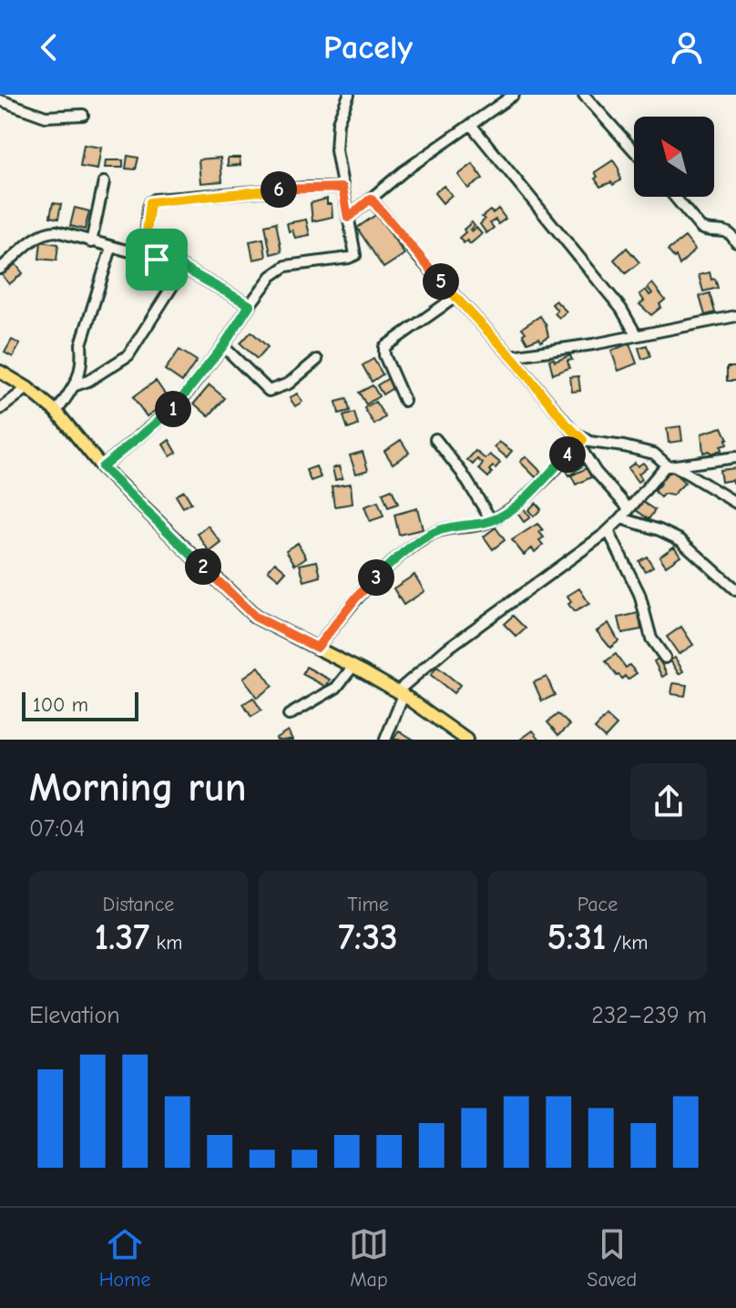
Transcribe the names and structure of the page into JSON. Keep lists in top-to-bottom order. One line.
{"scale_bar":"100 m","north":"top left","page":{"header":"Pacely","pins":["6","5","1","4","2","3"],"scale":"100 m","heading":["Morning run","07:04"],"stats":[["Distance","1.37 km"],["Time","7:33"],["Pace","5:31 /km"]],"chart":["Elevation","232–239 m"],"tabs":["Home","Map","Saved"]}}
